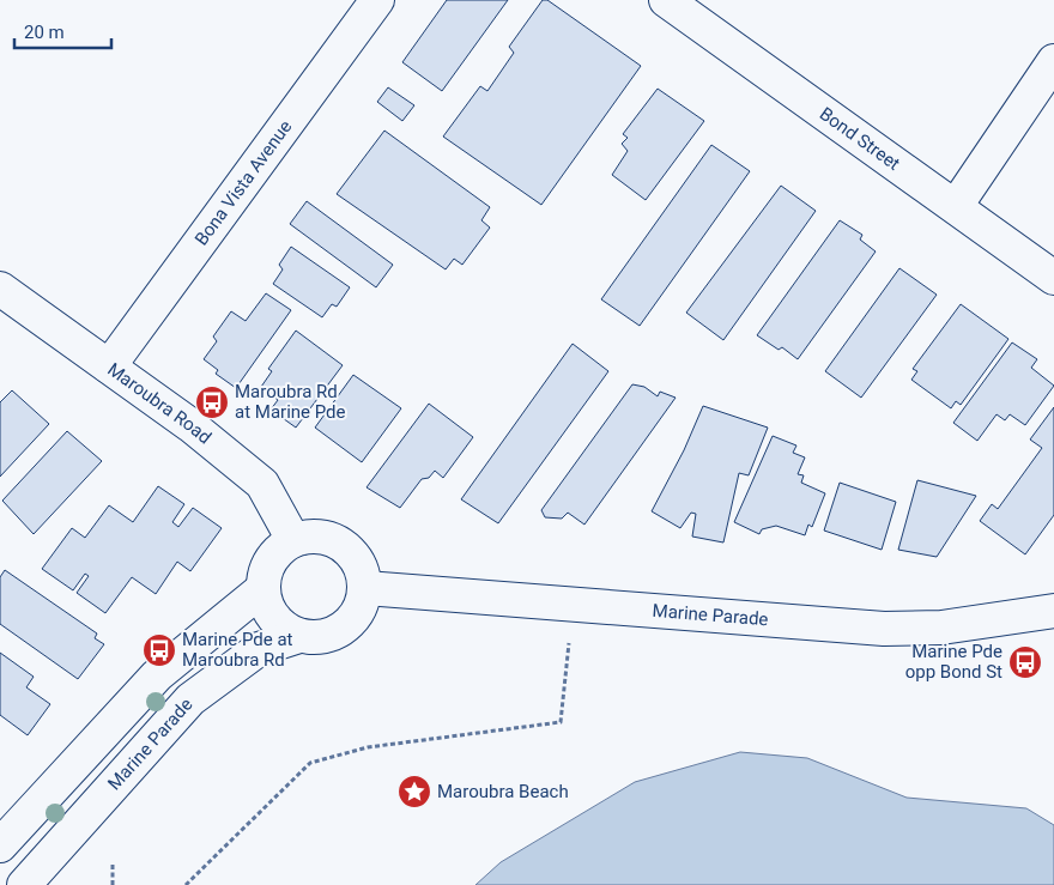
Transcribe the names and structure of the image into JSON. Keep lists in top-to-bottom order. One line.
{"streets":{"street":["Bond Street","Bona Vista Avenue","Maroubra Road","Marine Parade"]},"crossings":[["Bona Vista Avenue","Maroubra Road"],["Maroubra Road","Marine Parade"]],"places":{"bus stop":["Maroubra Rd at Marine Pde","Marine Pde at Maroubra Rd","Marine Pde opp Bond St"],"place":["Maroubra Beach"]},"scale_bar":"20 m"}
